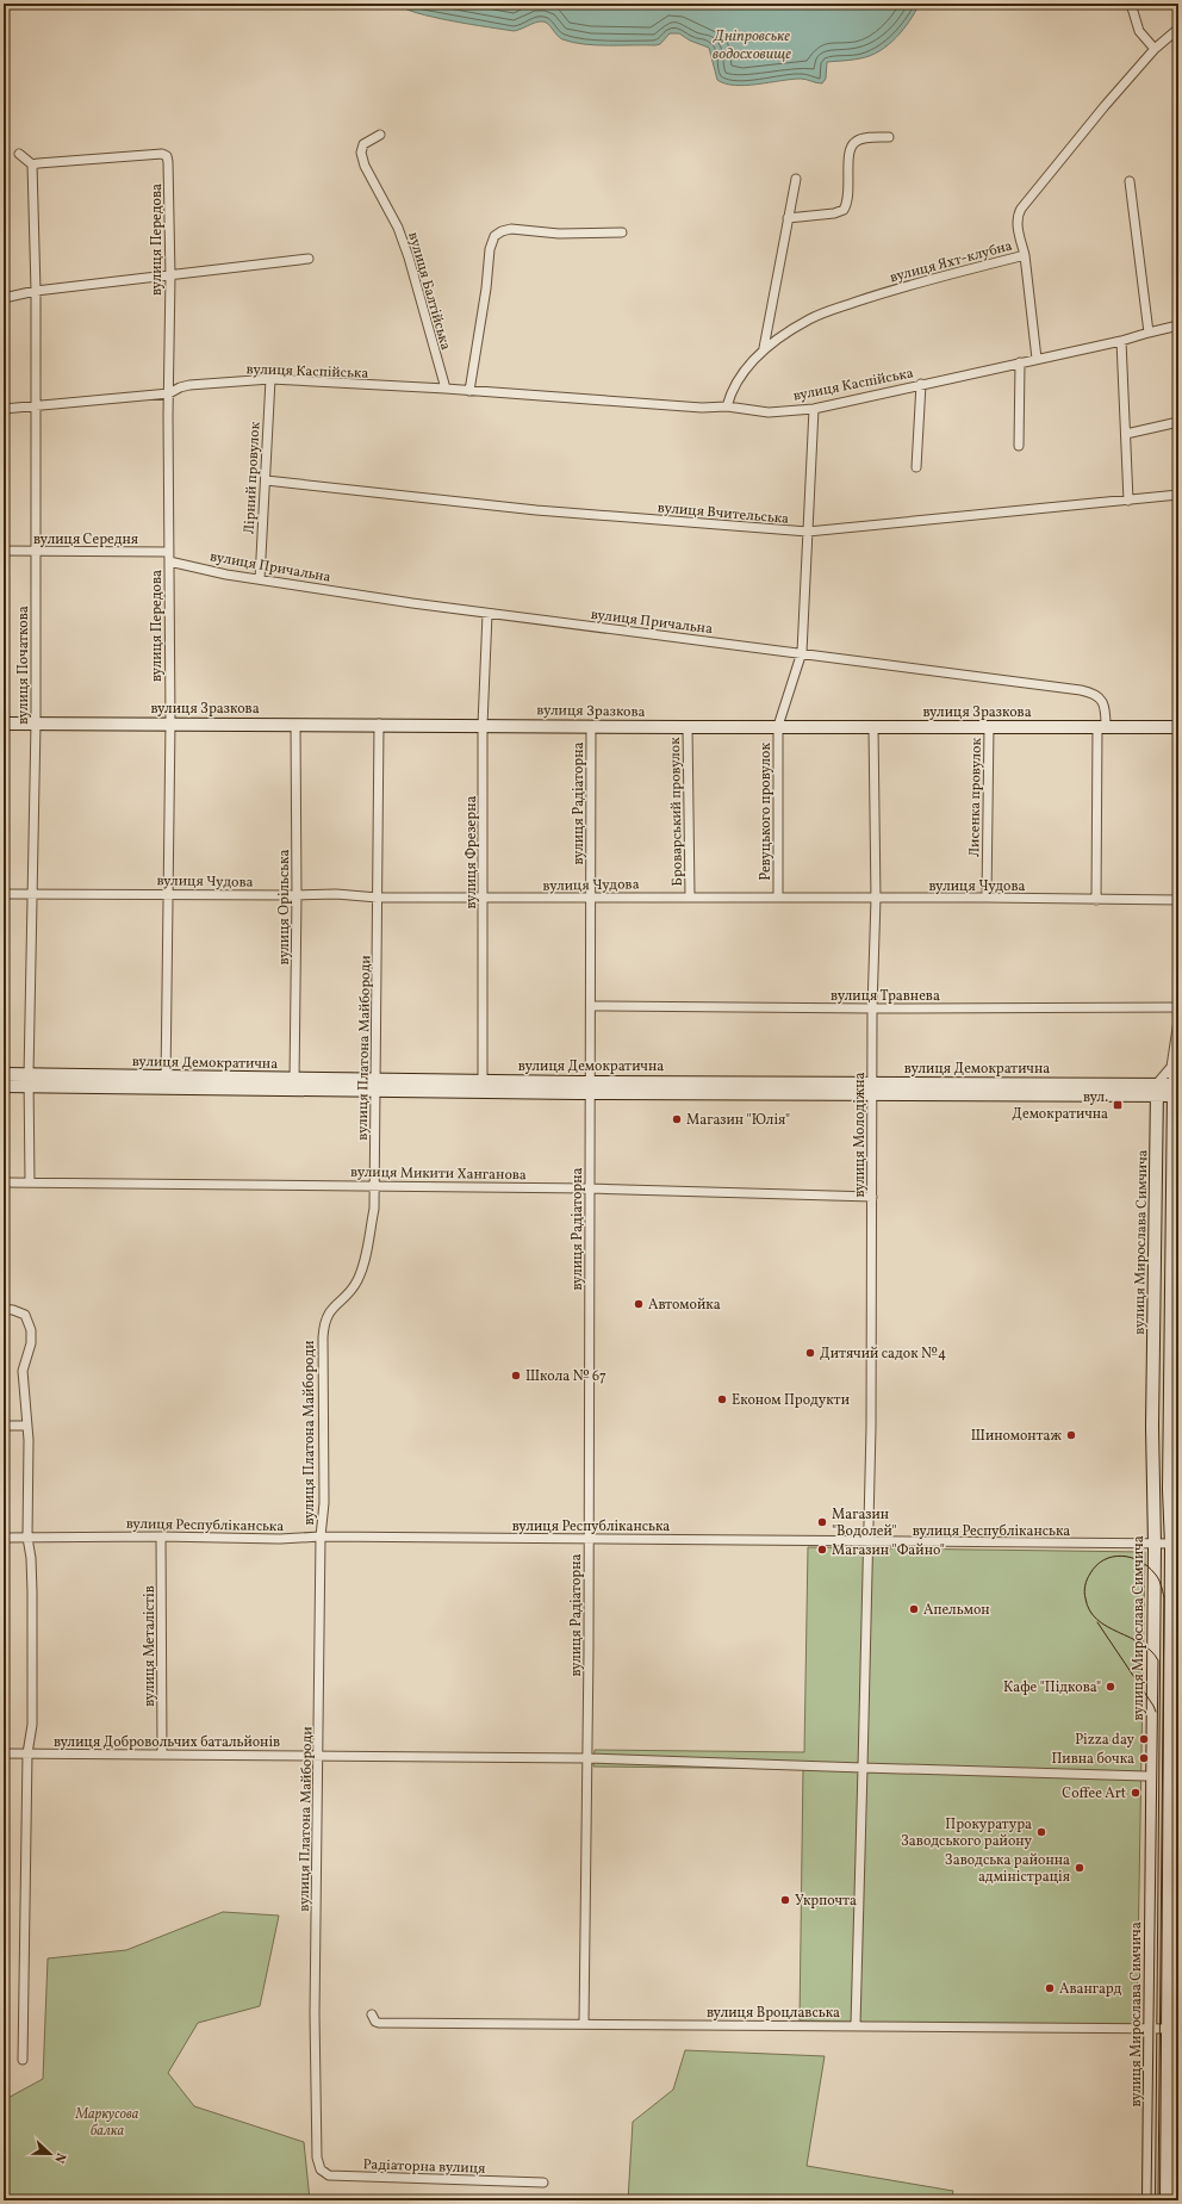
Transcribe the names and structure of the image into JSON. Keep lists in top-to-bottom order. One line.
{"streets":{"street":["вулиця Передова","вулиця Яхт-клубна","вулиця Балтійська","вулиця Каспійська","Лірний провулок","вулиця Вчительська","вулиця Середня","вулиця Причальна","вулиця Початкова","вулиця Зразкова","Лисенка провулок","вулиця Радіаторна","Броварський провулок","Ревуцького провулок","вулиця Фрезерна","вулиця Чудова","вулиця Орільська","вулиця Травнева","вулиця Платона Майбороди","вулиця Демократична","вулиця Молодіжна","вулиця Микити Ханганова","вулиця Мирослава Симчича","вулиця Республіканська","вулиця Металістів","вулиця Добровольчих батальйонів","вулиця Вроцлавська","Радіаторна вулиця"]},"crossings":[["вулиця Передова","вулиця Каспійська"],["вулиця Передова","вулиця Середня"],["вулиця Передова","вулиця Причальна"],["вулиця Передова","вулиця Початкова"],["вулиця Передова","вулиця Зразкова"],["вулиця Передова","вулиця Чудова"],["вулиця Передова","вулиця Демократична"],["вулиця Яхт-клубна","вулиця Каспійська"],["вулиця Балтійська","вулиця Каспійська"],["вулиця Каспійська","Лірний провулок"],["вулиця Каспійська","вулиця Початкова"],["вулиця Каспійська","Ревуцького провулок"],["Лірний провулок","вулиця Вчительська"],["Лірний провулок","вулиця Причальна"],["вулиця Вчительська","Ревуцького провулок"],["вулиця Середня","вулиця Причальна"],["вулиця Середня","вулиця Початкова"],["вулиця Причальна","вулиця Зразкова"],["вулиця Причальна","Ревуцького провулок"],["вулиця Причальна","вулиця Фрезерна"],["вулиця Причальна","вулиця Чудова"],["вулиця Початкова","вулиця Зразкова"],["вулиця Початкова","вулиця Чудова"],["вулиця Початкова","вулиця Демократична"],["вулиця Початкова","вулиця Микити Ханганова"],["вулиця Зразкова","Лисенка провулок"],["вулиця Зразкова","вулиця Радіаторна"],["вулиця Зразкова","Броварський провулок"],["вулиця Зразкова","Ревуцького провулок"],["вулиця Зразкова","вулиця Фрезерна"],["вулиця Зразкова","вулиця Орільська"],["вулиця Зразкова","вулиця Платона Майбороди"],["вулиця Зразкова","вулиця Молодіжна"],["Лисенка провулок","вулиця Чудова"],["вулиця Радіаторна","вулиця Чудова"],["вулиця Радіаторна","вулиця Травнева"],["вулиця Радіаторна","вулиця Демократична"],["вулиця Радіаторна","вулиця Микити Ханганова"],["вулиця Радіаторна","вулиця Республіканська"],["вулиця Радіаторна","вулиця Добровольчих батальйонів"],["вулиця Радіаторна","вулиця Вроцлавська"],["Броварський провулок","вулиця Чудова"],["Ревуцького провулок","вулиця Чудова"],["вулиця Фрезерна","вулиця Чудова"],["вулиця Фрезерна","вулиця Демократична"],["вулиця Чудова","вулиця Орільська"],["вулиця Чудова","вулиця Платона Майбороди"],["вулиця Чудова","вулиця Молодіжна"],["вулиця Орільська","вулиця Демократична"],["вулиця Травнева","вулиця Молодіжна"],["вулиця Платона Майбороди","вулиця Демократична"],["вулиця Платона Майбороди","вулиця Микити Ханганова"],["вулиця Платона Майбороди","вулиця Республіканська"],["вулиця Платона Майбороди","вулиця Добровольчих батальйонів"],["вулиця Платона Майбороди","Радіаторна вулиця"],["вулиця Демократична","вулиця Молодіжна"],["вулиця Демократична","вулиця Мирослава Симчича"],["вулиця Молодіжна","вулиця Микити Ханганова"],["вулиця Молодіжна","вулиця Республіканська"],["вулиця Молодіжна","вулиця Добровольчих батальйонів"],["вулиця Молодіжна","вулиця Вроцлавська"],["вулиця Мирослава Симчича","вулиця Республіканська"],["вулиця Мирослава Симчича","вулиця Вроцлавська"],["вулиця Республіканська","вулиця Металістів"],["вулиця Металістів","вулиця Добровольчих батальйонів"]],"water":["Дніпровське водосховище"],"parks":["Маркусова балка"],"places":{"transit":["вул. Демократична"],"other":["Магазин \"Юлія\"","Автомойка","Дитячий садок №4","Школа № 67","Економ Продукти","Шиномонтаж","Магазин \"Водолей\"","Магазин \"Файно\"","Апельмон","Кафе \"Підкова\"","Pizza day","Пивна бочка","Coffee Art","Прокуратура Заводського району","Заводська районна адміністрація","Укрпочта","Авангард"]},"north":"right"}
